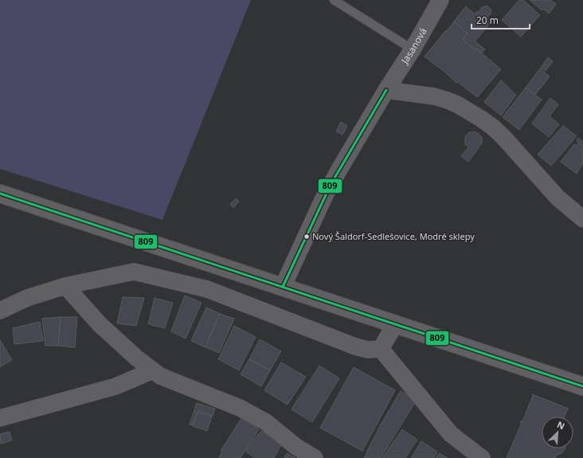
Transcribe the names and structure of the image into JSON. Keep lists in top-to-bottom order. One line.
{"streets":{"street":["Jasanová"]},"places":["Nový Šaldorf-Sedlešovice, Modré sklepy"],"lines":["transit line 809"],"scale_bar":"20 m","north":"top right"}
